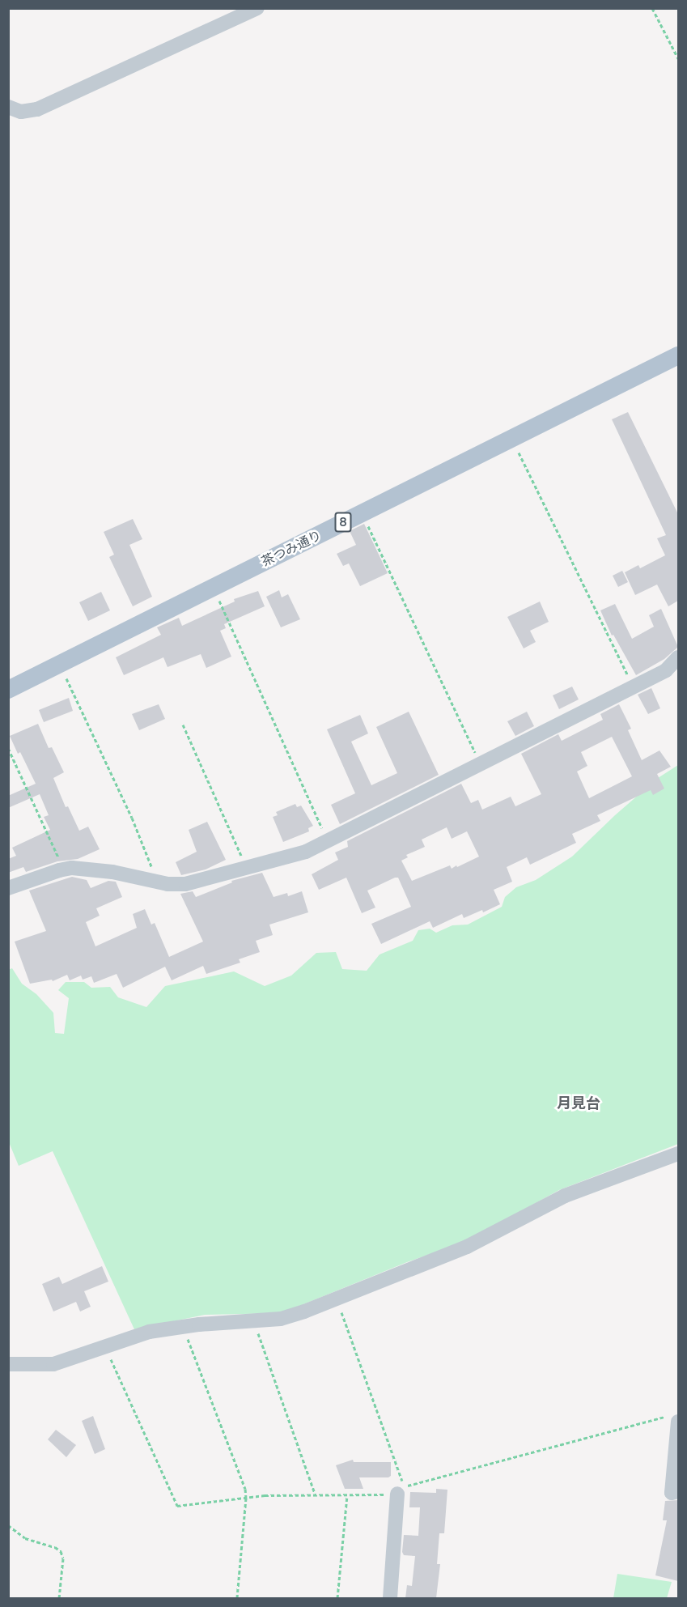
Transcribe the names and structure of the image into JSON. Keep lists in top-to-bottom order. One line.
{"streets":{"main road":["8","茶つみ通り"]},"districts":["月見台"]}
